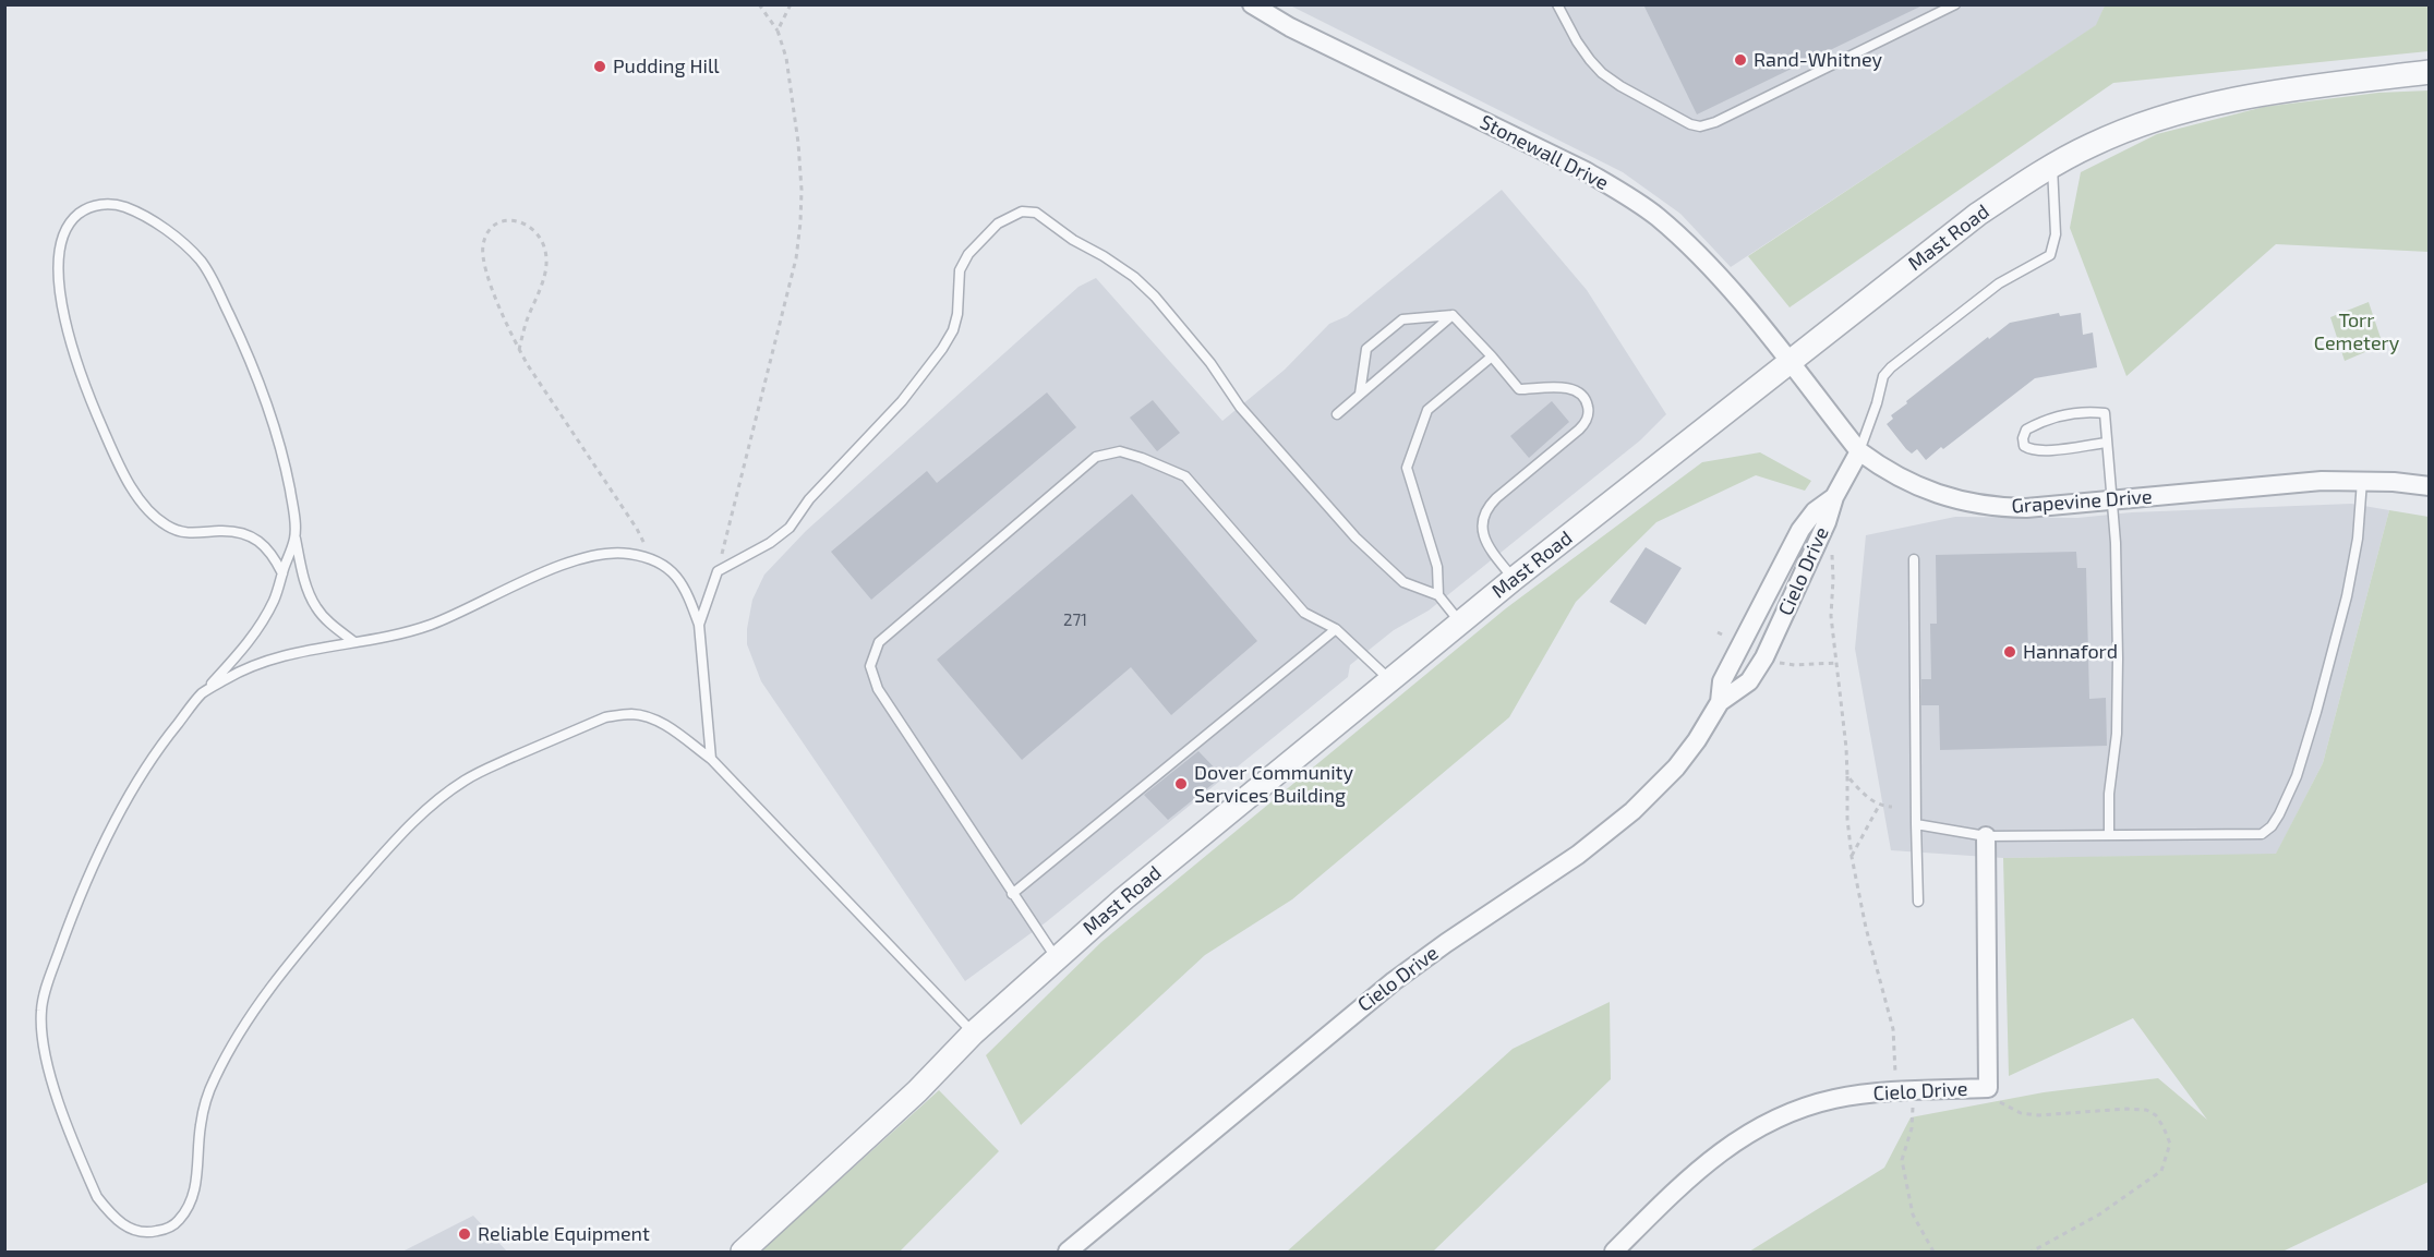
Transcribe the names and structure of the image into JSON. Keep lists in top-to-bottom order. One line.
{"streets":{"street":["Stonewall Drive","Mast Road","Grapevine Drive","Cielo Drive"]},"crossings":[["Stonewall Drive","Mast Road"],["Stonewall Drive","Grapevine Drive"],["Mast Road","Grapevine Drive"],["Grapevine Drive","Cielo Drive"]],"parks":["Torr Cemetery"],"places":["Rand-Whitney","Pudding Hill","Hannaford","Dover Community Services Building","Reliable Equipment"],"house_numbers":["271"]}
